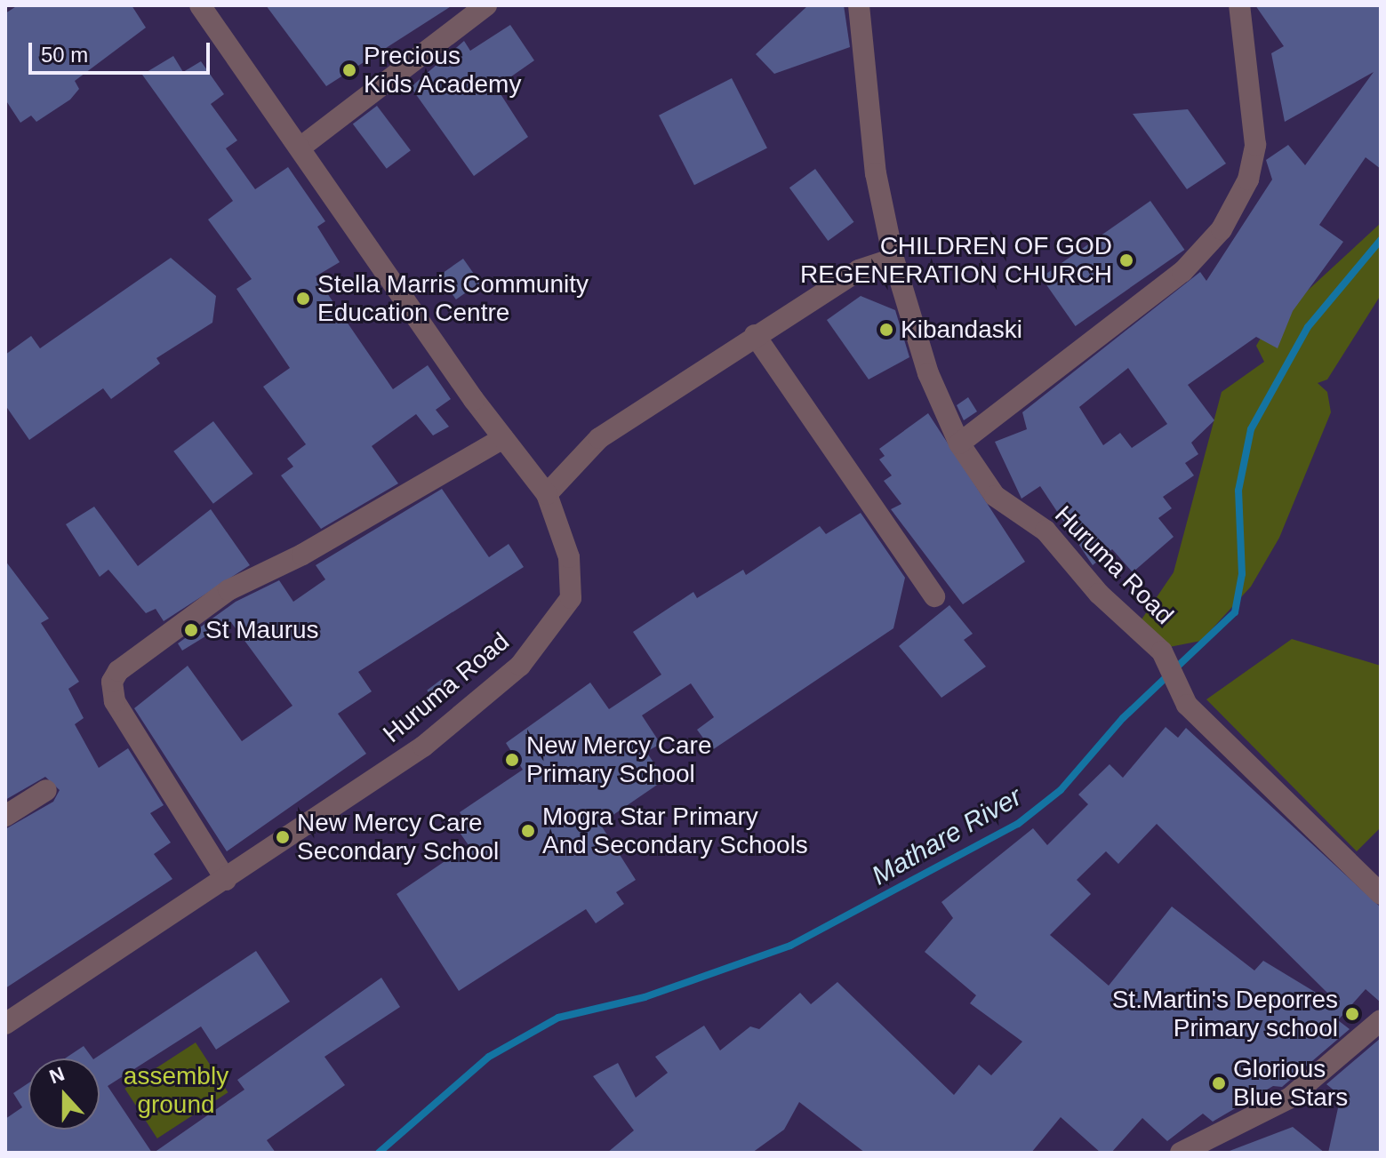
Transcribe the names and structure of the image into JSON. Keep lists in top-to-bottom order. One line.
{"streets":{"street":["Huruma Road"]},"water":["Mathare River"],"parks":["assembly ground"],"places":["Precious Kids Academy","CHILDREN OF GOD REGENERATION CHURCH","Stella Marris Community Education Centre","Kibandaski","St Maurus","New Mercy Care Primary School","Mogra Star Primary And Secondary Schools","New Mercy Care Secondary School","St.Martin's Deporres Primary school","Glorious Blue Stars"],"scale_bar":"50 m","north":"top"}
